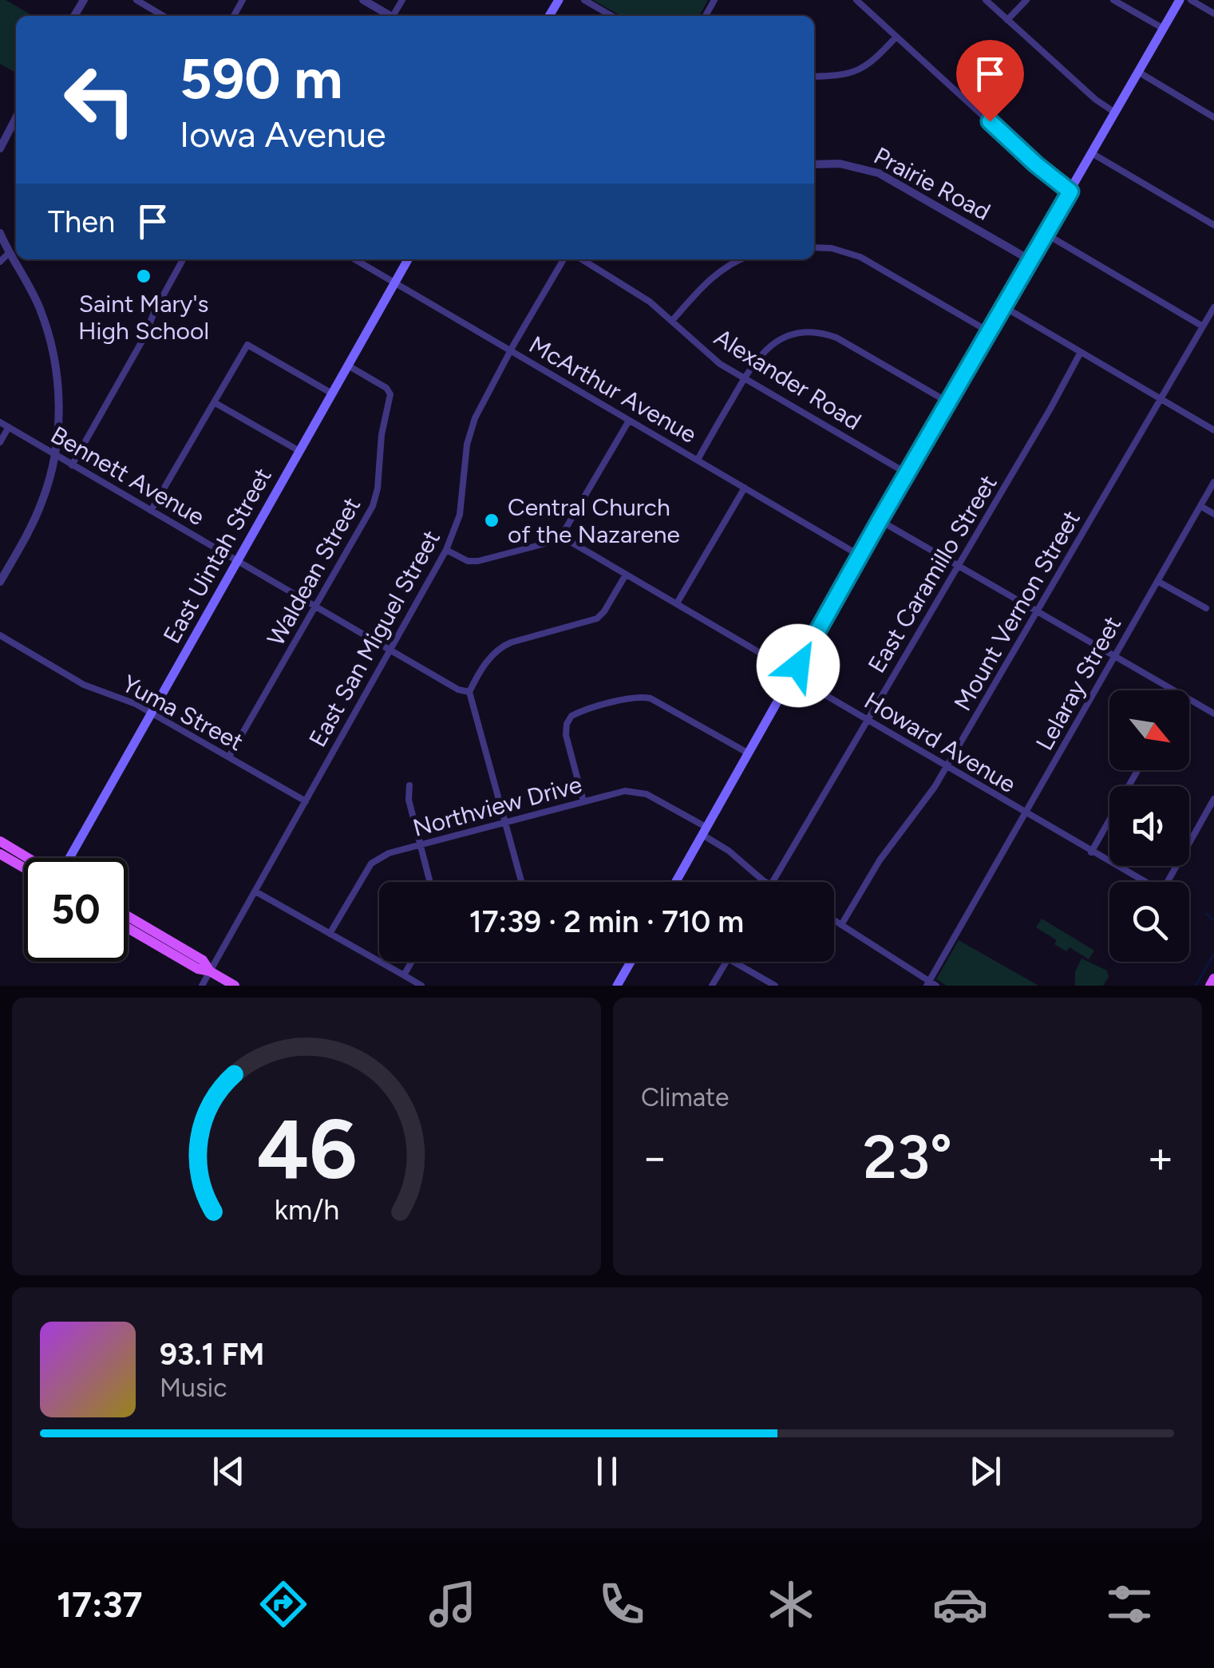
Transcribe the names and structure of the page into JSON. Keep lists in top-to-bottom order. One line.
{"streets":{"main road":["East Uintah Street"],"street":["Prairie Road","Alexander Road","McArthur Avenue","Bennett Avenue","Waldean Street","East Caramillo Street","Mount Vernon Street","East San Miguel Street","Lelaray Street","Yuma Street","Howard Avenue","Northview Drive"]},"crossings":[["McArthur Avenue","East Uintah Street"],["McArthur Avenue","East San Miguel Street"],["Bennett Avenue","East Uintah Street"],["Bennett Avenue","Waldean Street"],["Bennett Avenue","East San Miguel Street"],["East Uintah Street","Waldean Street"],["East Uintah Street","Yuma Street"],["Waldean Street","Yuma Street"],["East Caramillo Street","Howard Avenue"],["Mount Vernon Street","Howard Avenue"],["East San Miguel Street","Yuma Street"],["Lelaray Street","Howard Avenue"]],"places":["Saint Mary's High School","Central Church of the Nazarene"],"north":"bottom right","page":{"turn":["590 m","Iowa Avenue"],"then":"Then","limit":"50","trip":"17:39 · 2 min · 710 m","tile":"Climate","heat":["−","23°","+"],"song":["93.1 FM","Music"],"tabs":"17:37","gauge":["46","km/h"]}}
